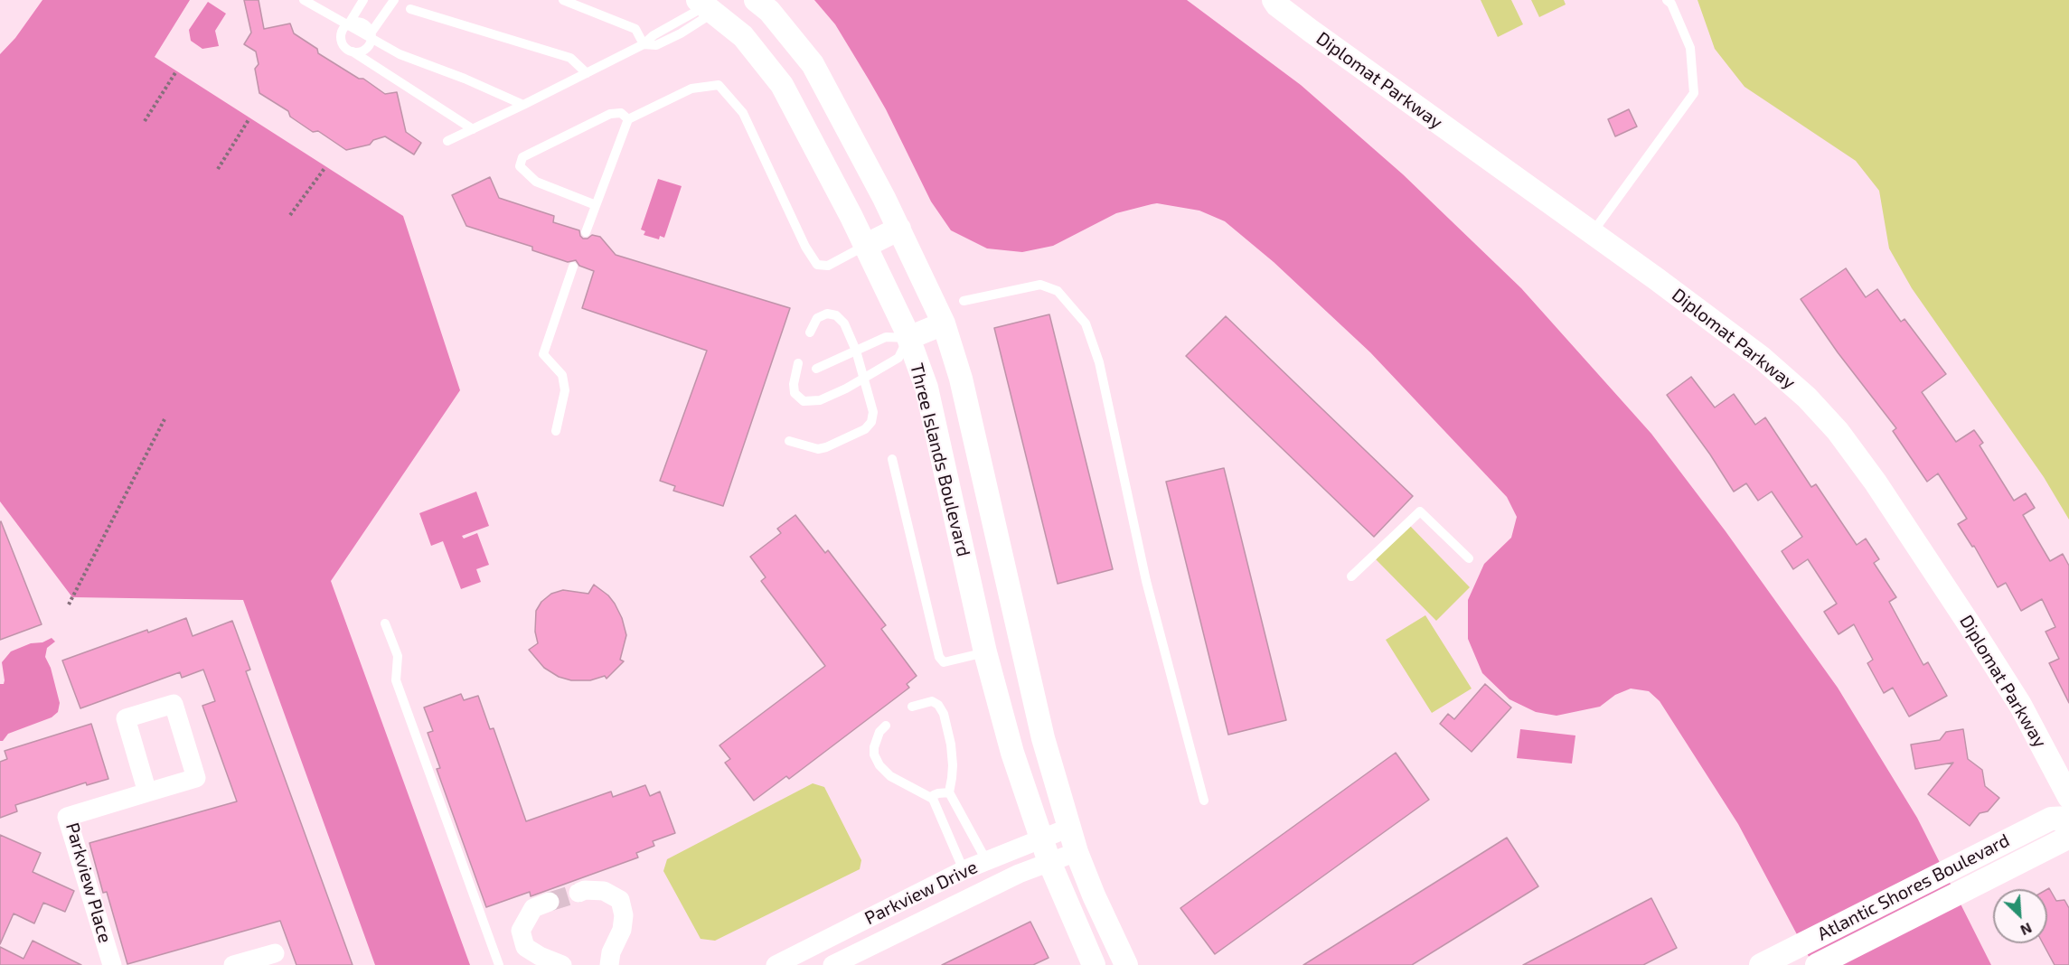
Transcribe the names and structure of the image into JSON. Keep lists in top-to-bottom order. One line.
{"streets":{"street":["Diplomat Parkway","Three Islands Boulevard","Parkview Place","Atlantic Shores Boulevard","Parkview Drive"]},"crossings":[["Three Islands Boulevard","Parkview Drive"]],"north":"bottom right"}
